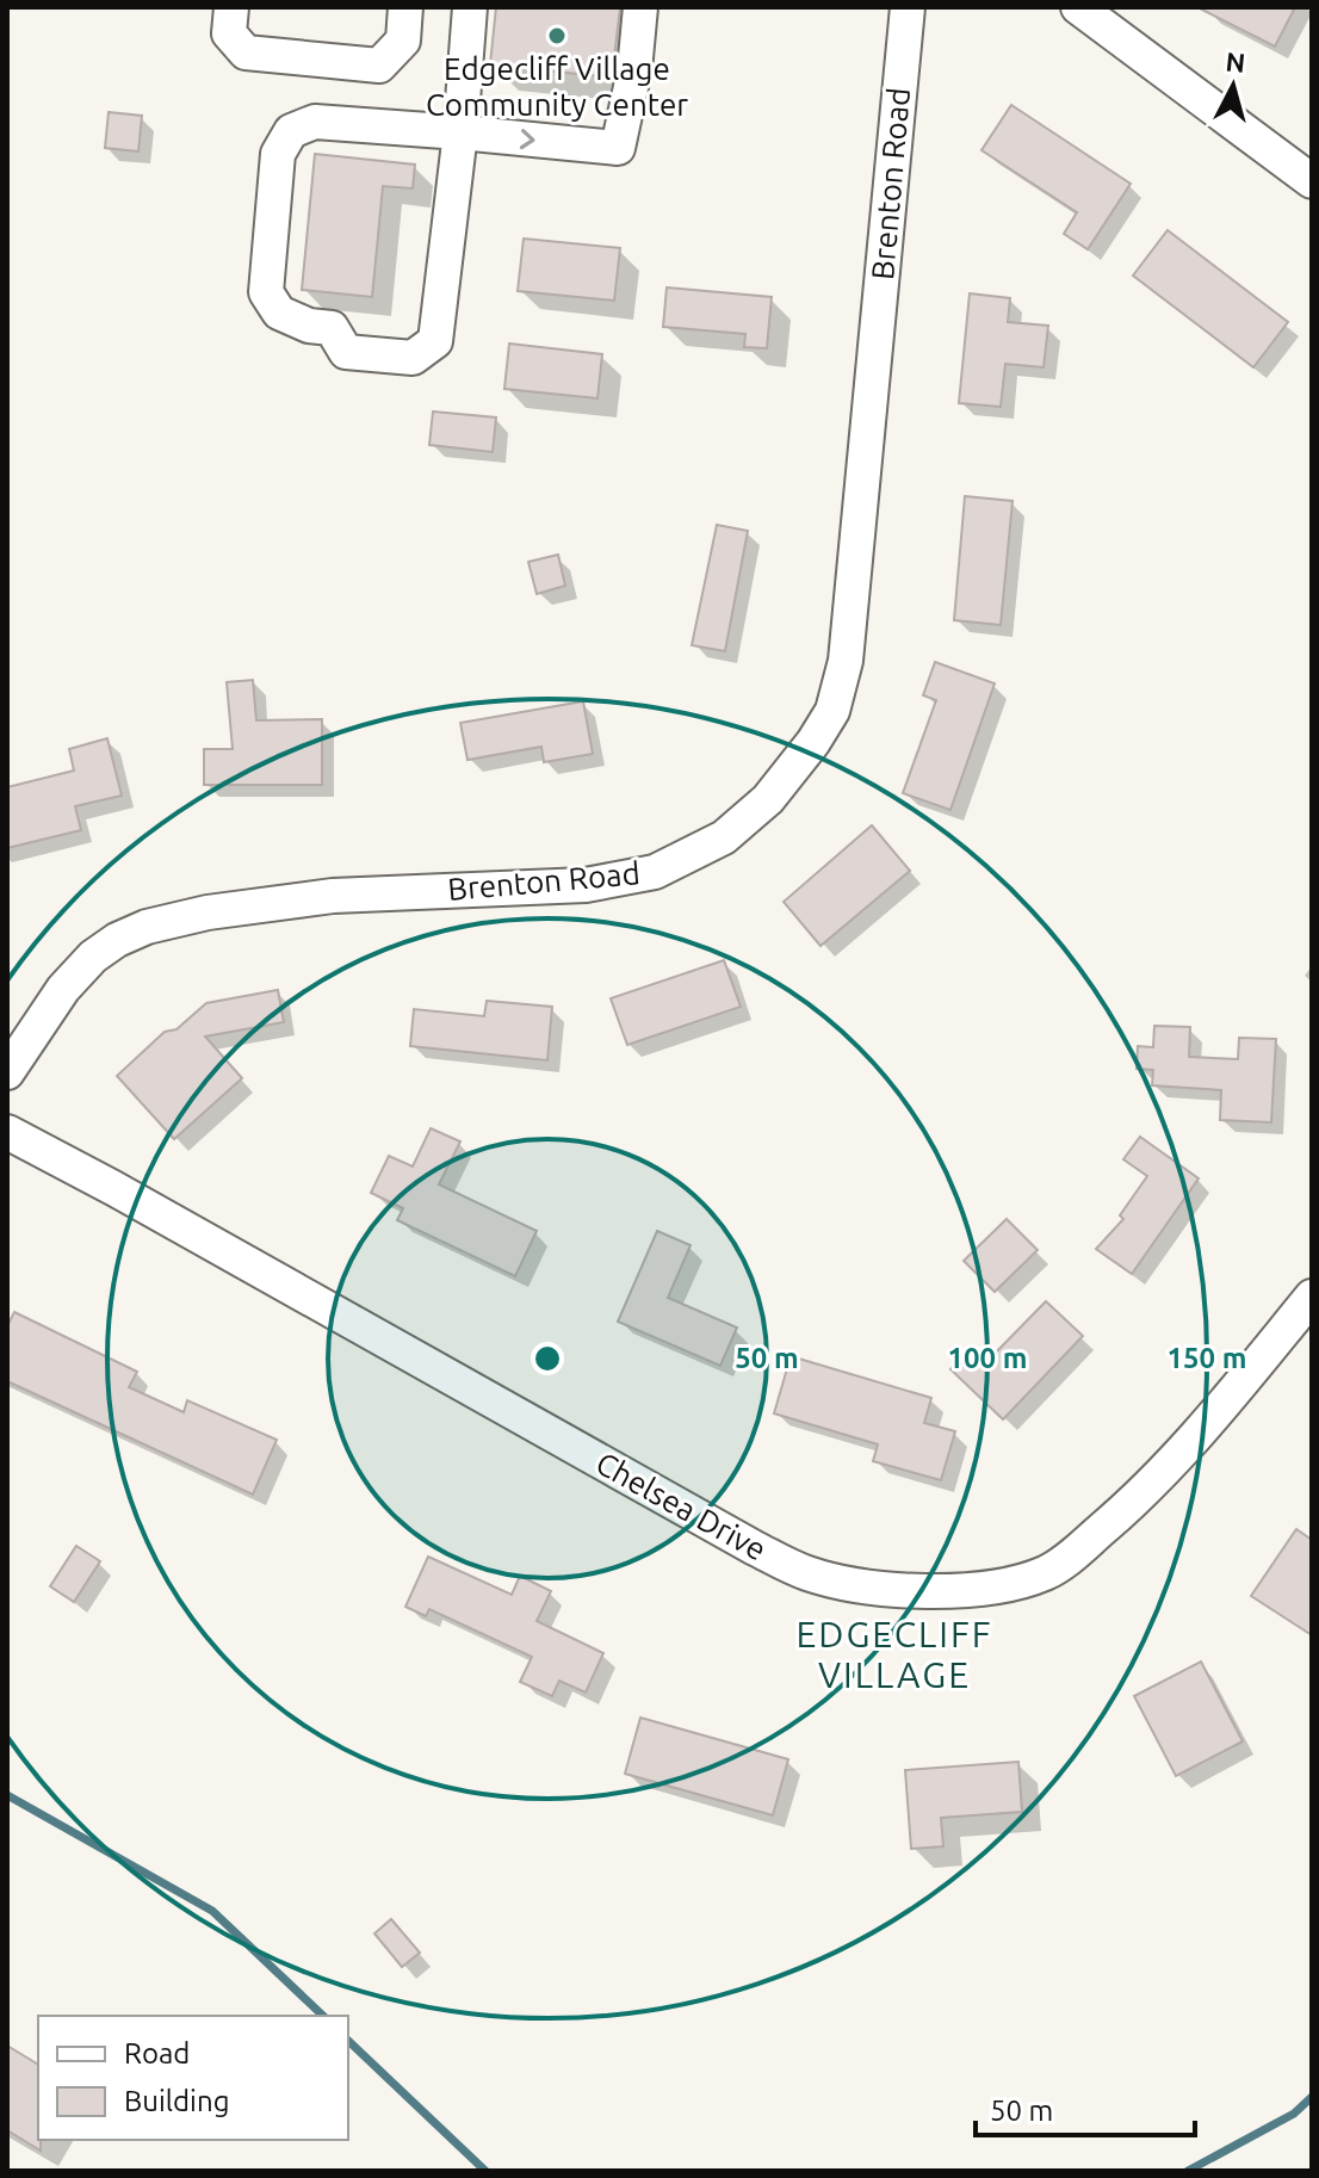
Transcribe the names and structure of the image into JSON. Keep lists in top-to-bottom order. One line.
{"streets":{"street":["Brenton Road","Chelsea Drive"]},"districts":["EDGECLIFF VILLAGE"],"places":["Edgecliff Village Community Center"],"legend":["Road","Building"],"scale_bar":"50 m","north":"top","rings":["50 m","100 m","150 m"]}
